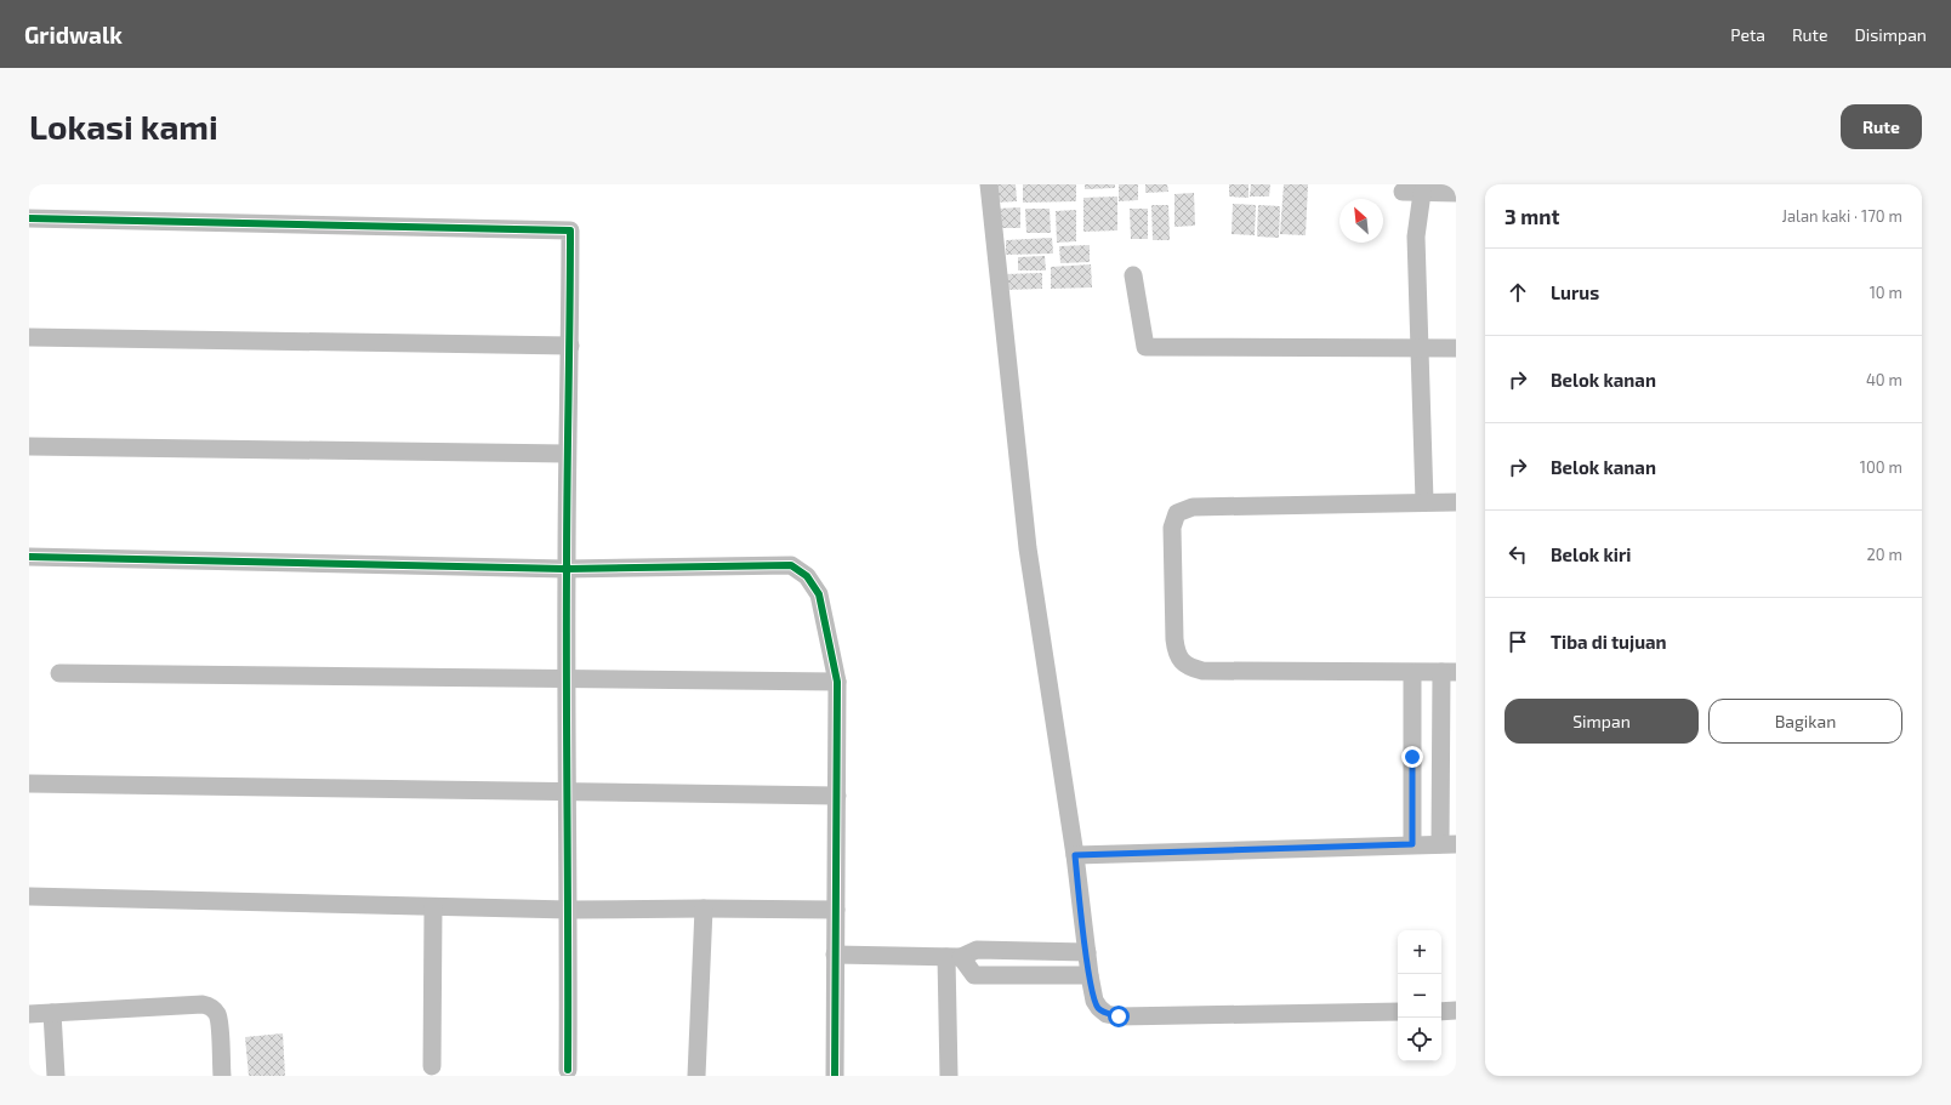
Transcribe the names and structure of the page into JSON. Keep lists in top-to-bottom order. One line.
{"north":"top left","page":{"header":"Gridwalk","nav":["Peta","Rute","Disimpan"],"buttons":["Rute",["Simpan","Bagikan"]],"title":"Lokasi kami","heading":["3 mnt","Jalan kaki · 170 m"],"list":[["Lurus","10 m"],["Belok kanan","40 m"],["Belok kanan","100 m"],["Belok kiri","20 m"],"Tiba di tujuan"],"map_buttons":["+","−"]}}
